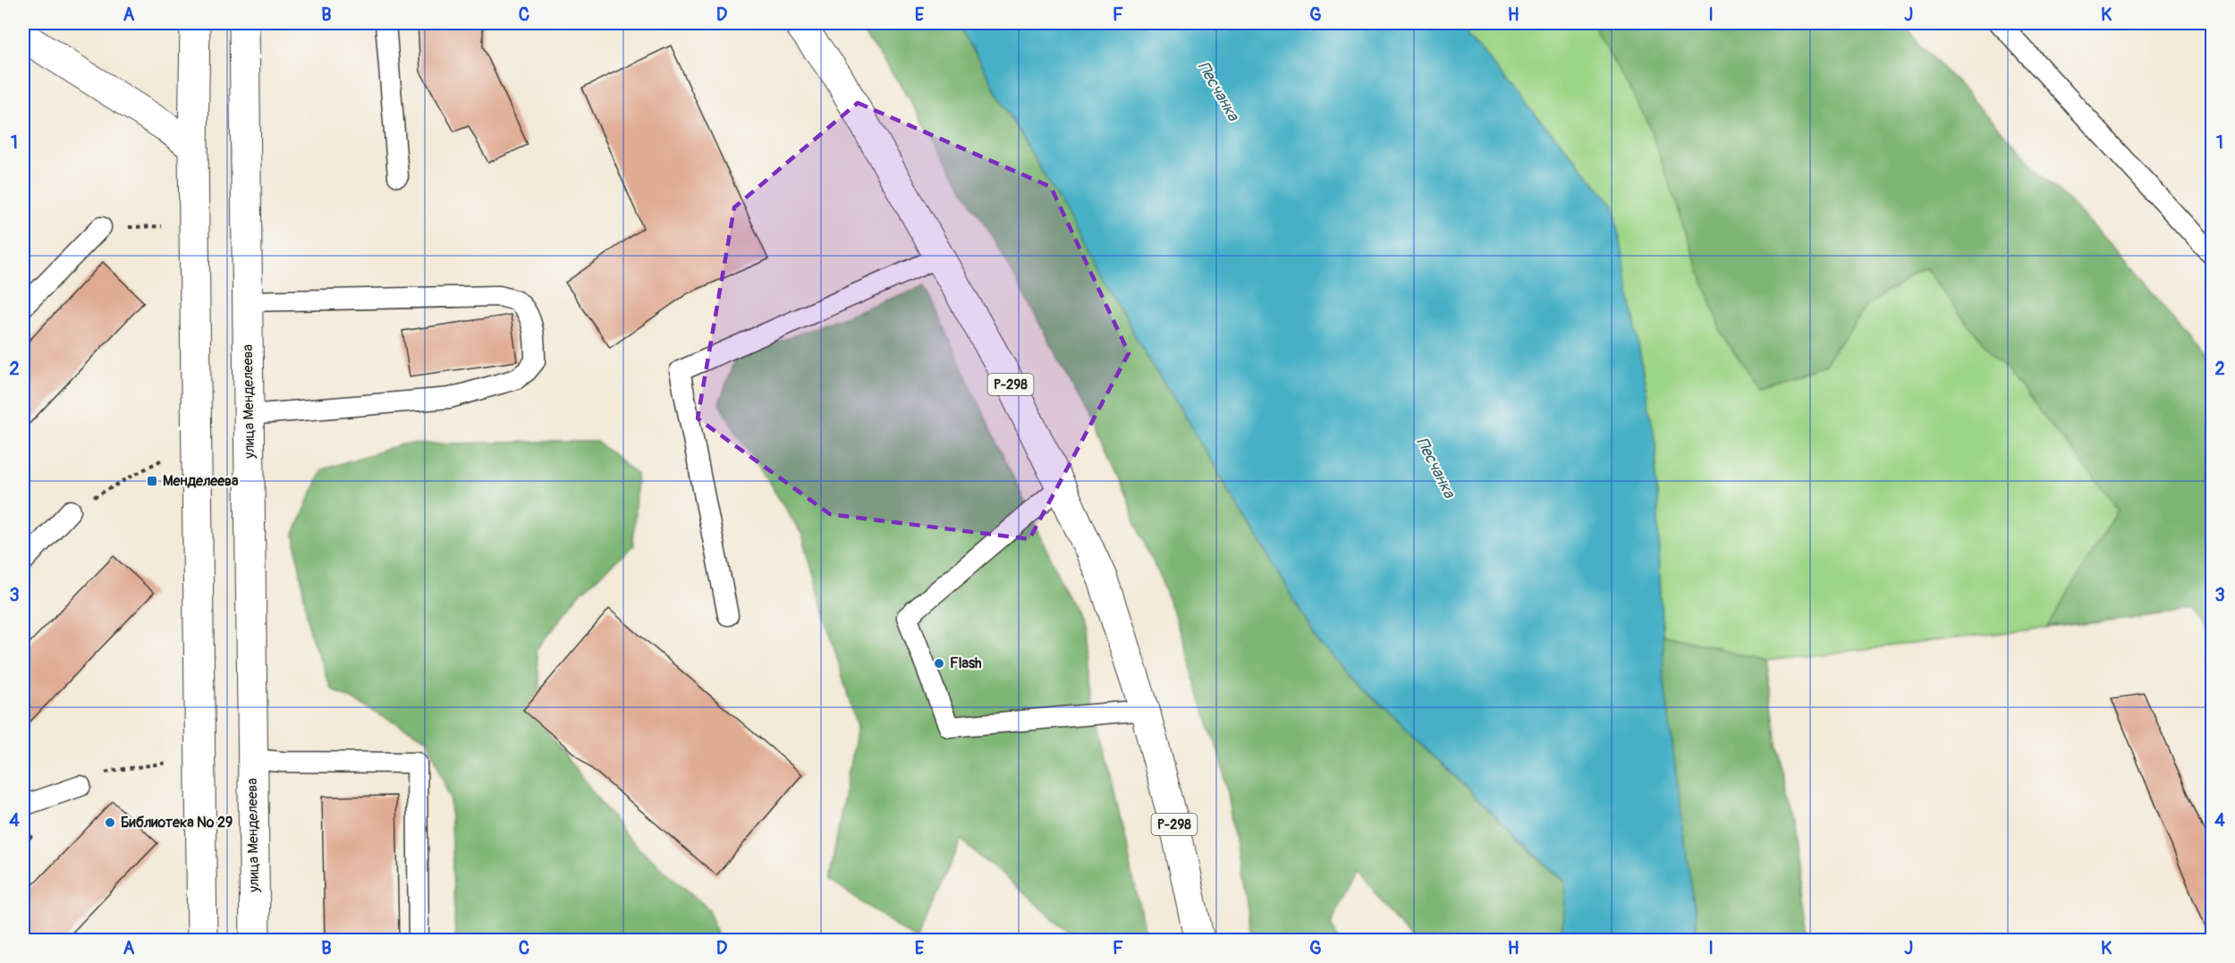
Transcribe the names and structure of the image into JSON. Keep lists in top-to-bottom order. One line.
{"streets":{"main road":["Р-298","улица Менделеева"]},"water":["Песчанка"],"places":{"transit":["Менделеева"],"other":["Flash","Библиотека № 29"]},"grid":{"columns":["A","B","C","D","E","F","G","H","I","J","K"],"rows":["1","2","3","4"]}}
